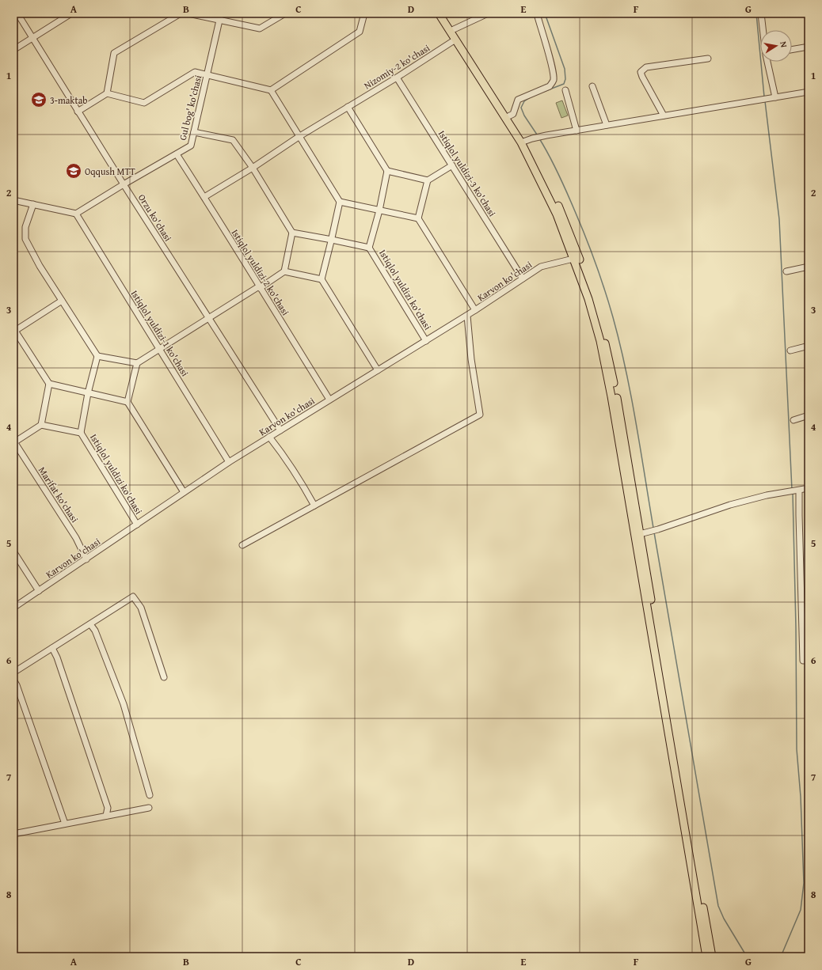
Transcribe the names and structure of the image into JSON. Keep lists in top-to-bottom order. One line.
{"streets":{"street":["Nizomiy-2 ko'chasi","Gul bog' ko'chasi","Istiqlol yuldizi-3 ko'chasi","Orzu ko'chasi","Istiqlol yuldizi-2 ko'chasi","Karvon ko'chasi","Istiqlol yuldizi ko'chasi","Istiqlol yuldizi-1 ko'chasi","Marifat ko'chasi"]},"crossings":[["Nizomiy-2 ko'chasi","Istiqlol yuldizi-3 ko'chasi"],["Nizomiy-2 ko'chasi","Istiqlol yuldizi-2 ko'chasi"],["Gul bog' ko'chasi","Orzu ko'chasi"],["Gul bog' ko'chasi","Istiqlol yuldizi-2 ko'chasi"],["Gul bog' ko'chasi","Istiqlol yuldizi-1 ko'chasi"],["Istiqlol yuldizi-3 ko'chasi","Karvon ko'chasi"],["Orzu ko'chasi","Karvon ko'chasi"],["Istiqlol yuldizi-2 ko'chasi","Karvon ko'chasi"],["Karvon ko'chasi","Istiqlol yuldizi ko'chasi"],["Karvon ko'chasi","Istiqlol yuldizi-1 ko'chasi"],["Karvon ko'chasi","Marifat ko'chasi"]],"places":{"school or university":["3-maktab","Oqqush MTT"]},"north":"right","grid":{"columns":["A","B","C","D","E","F","G"],"rows":["1","2","3","4","5","6","7","8"]}}
